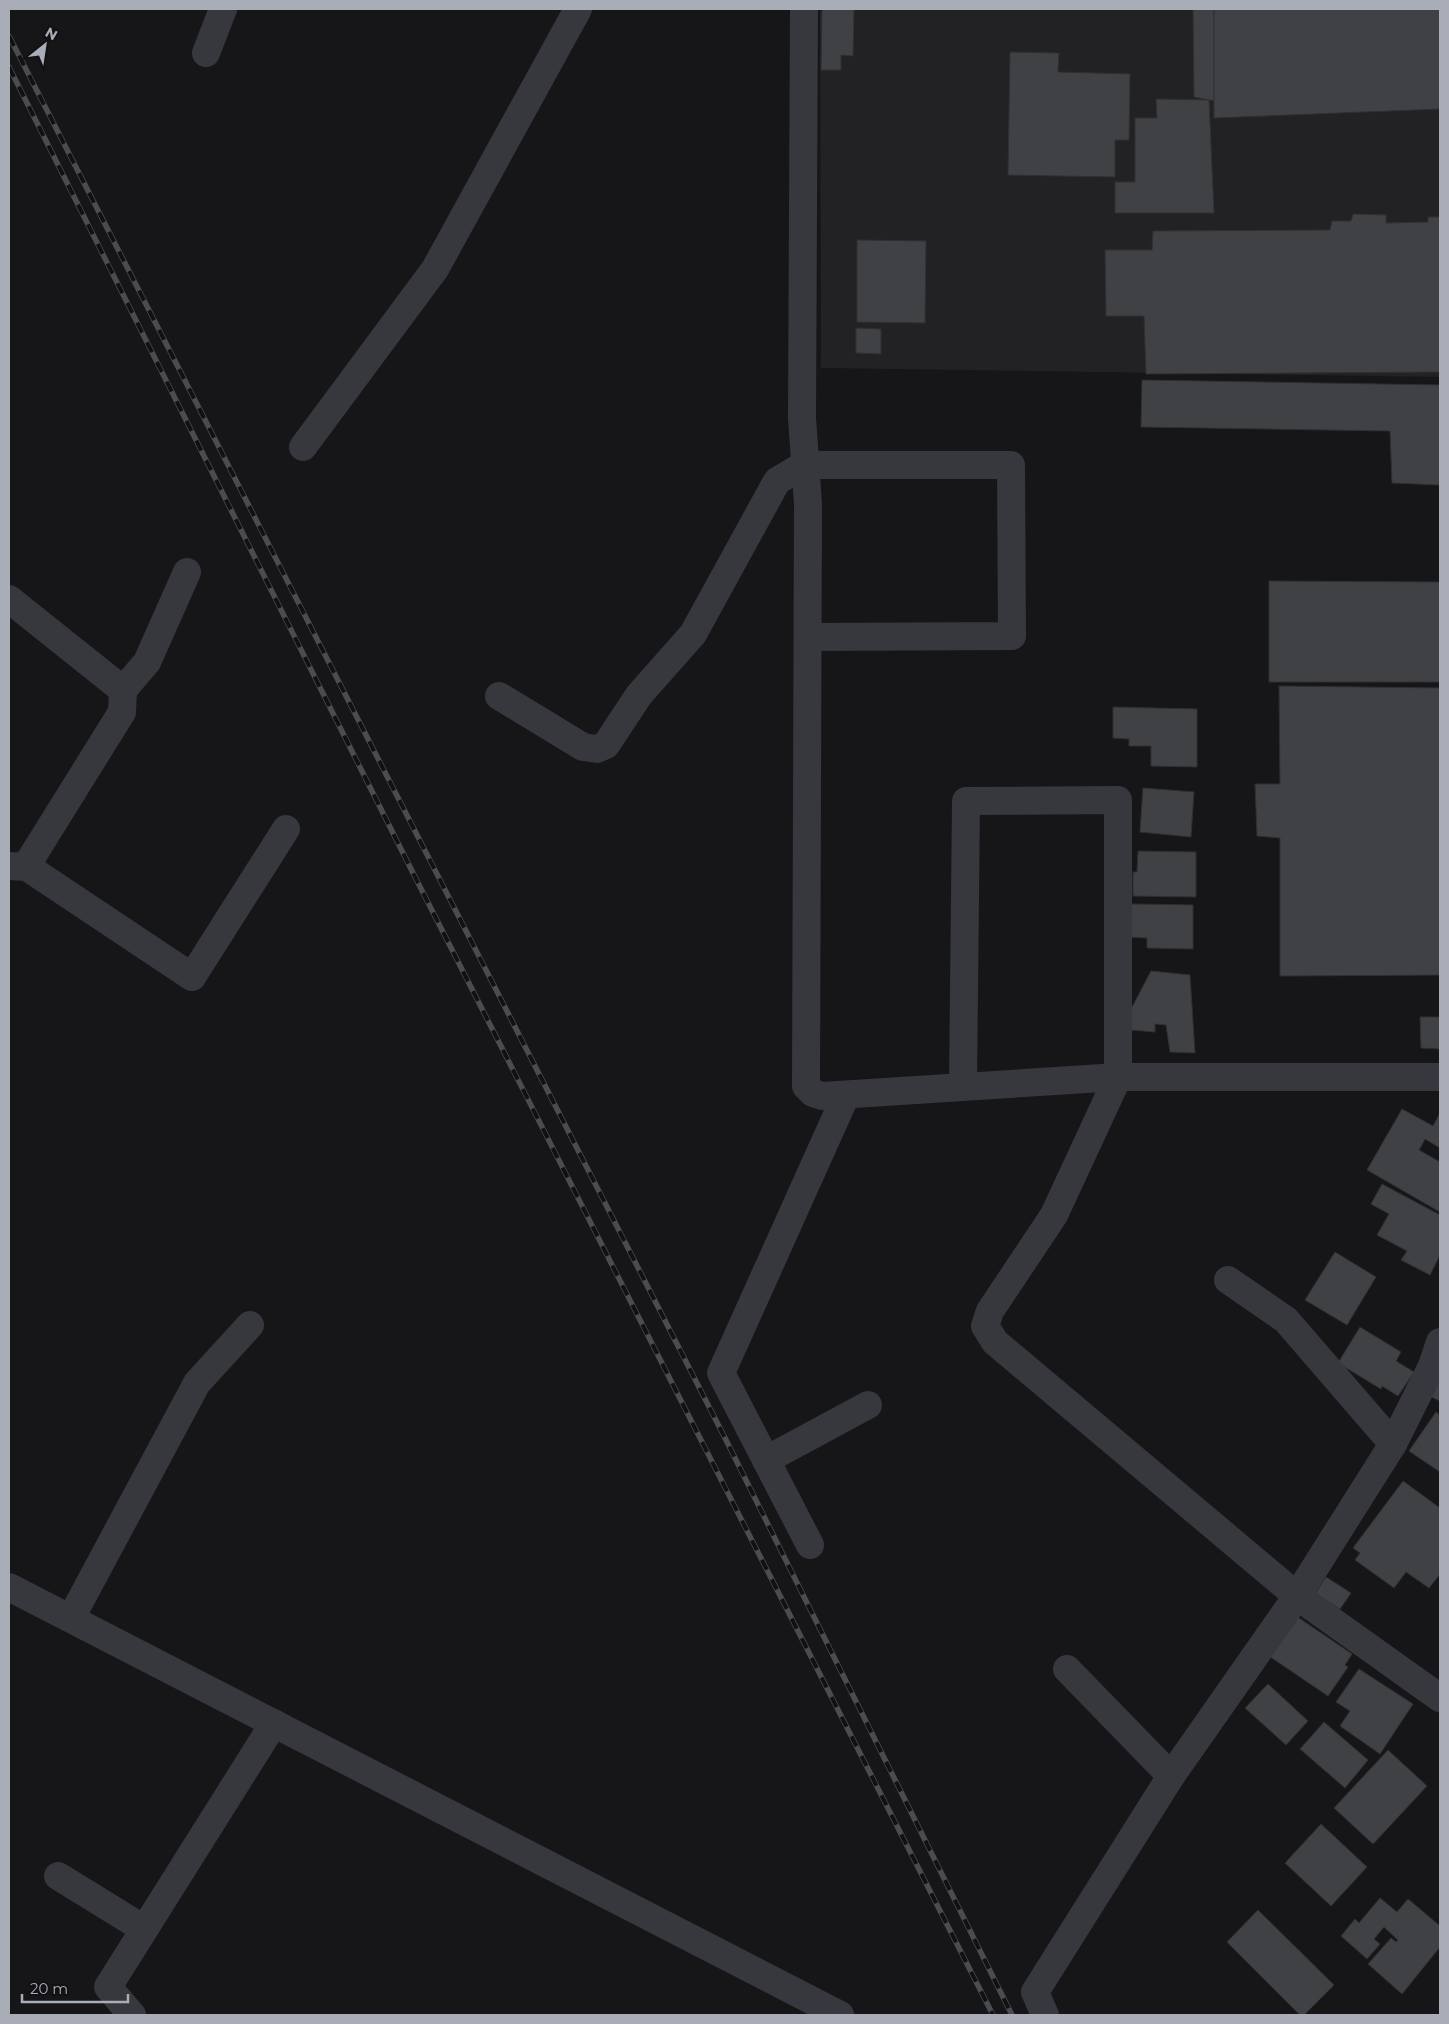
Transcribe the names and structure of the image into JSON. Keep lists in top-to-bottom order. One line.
{"scale_bar":"20 m","north":"top right"}
